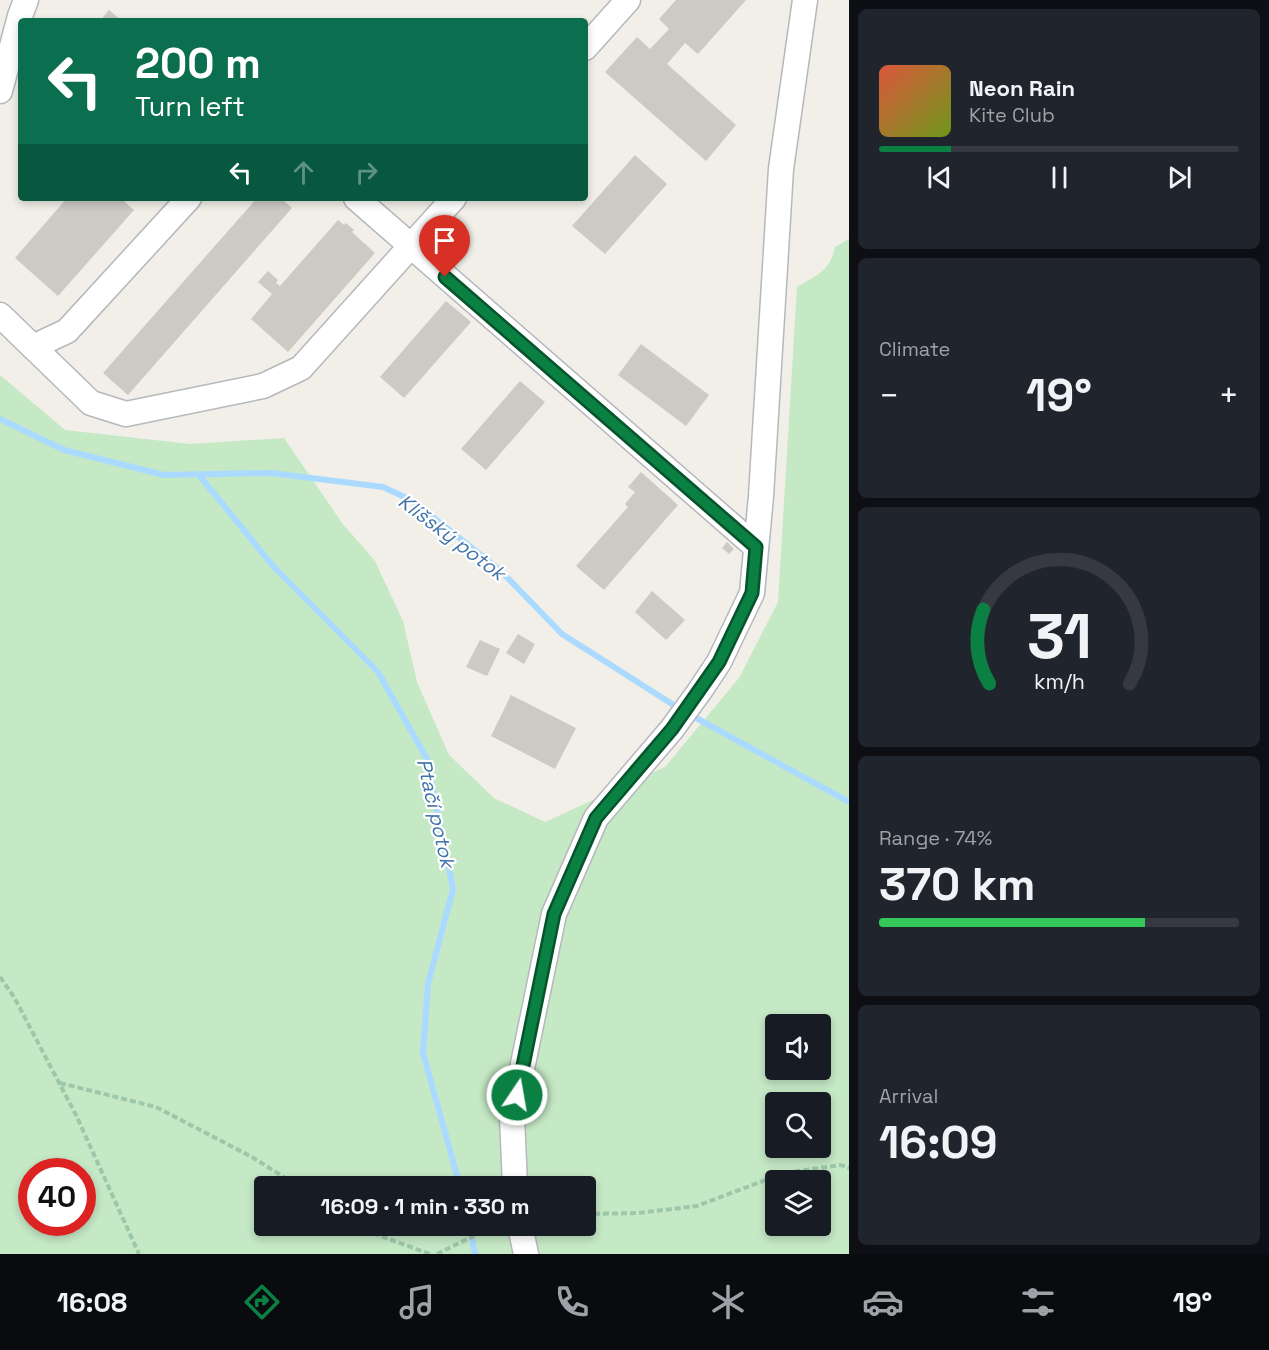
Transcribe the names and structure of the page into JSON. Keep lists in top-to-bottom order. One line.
{"water":["Klíšský potok","Ptačí potok"],"page":{"turn":["200 m","Turn left"],"song":["Neon Rain","Kite Club"],"tile":["Climate",["Range · 74%","370 km"],["Arrival","16:09"]],"heat":["−","19°","+"],"limit":"40","trip":"16:09 · 1 min · 330 m","tabs":["16:08","19°"],"gauge":["31","km/h"]}}
